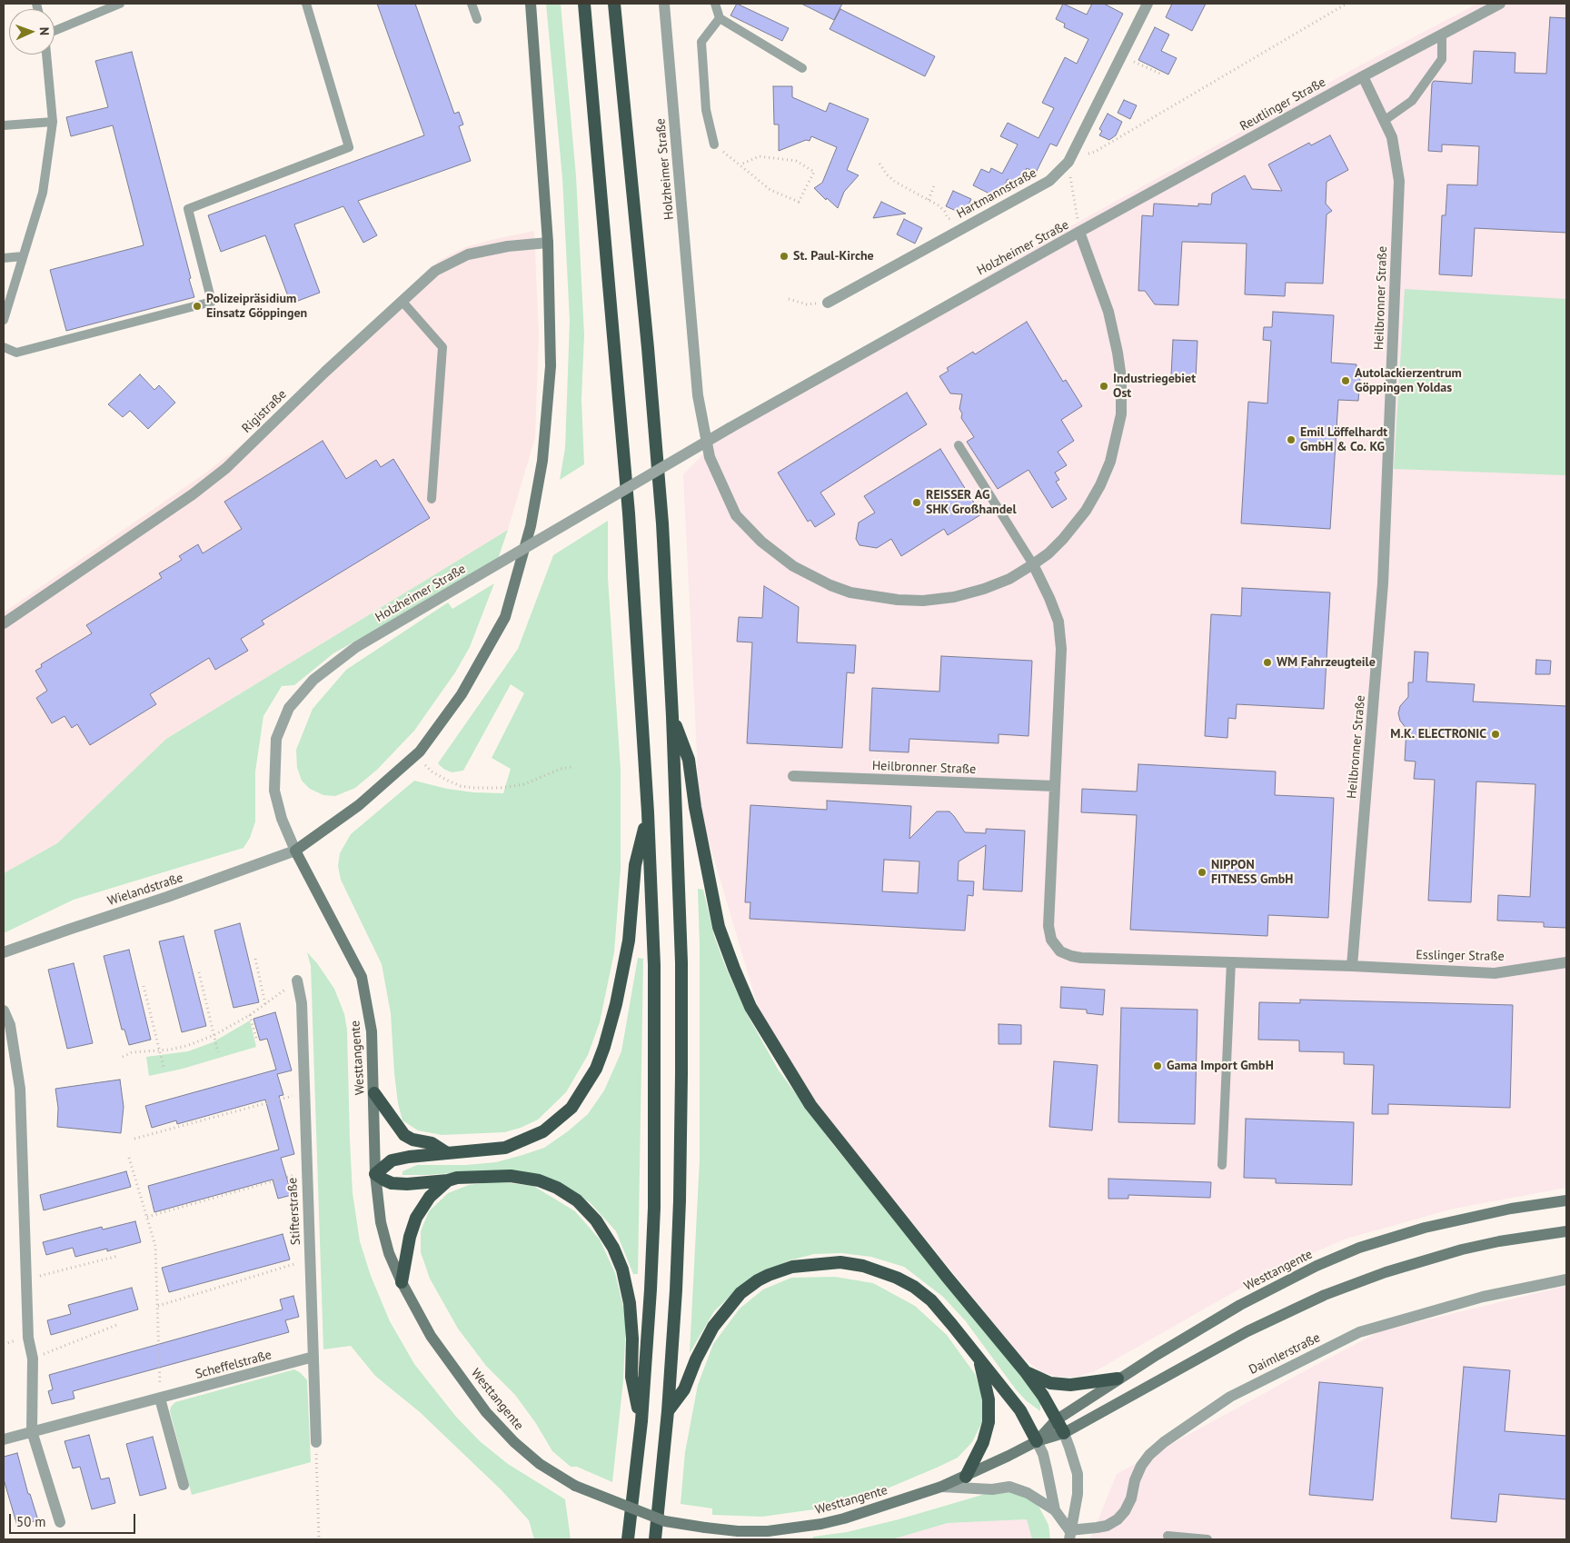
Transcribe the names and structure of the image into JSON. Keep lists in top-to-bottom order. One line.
{"streets":{"main road":["Westtangente"],"street":["Reutlinger Straße","Holzheimer Straße","Hartmannstraße","Heilbronner Straße","Rigistraße","Wielandstraße","Esslinger Straße","Stifterstraße","Daimlerstraße","Scheffelstraße"]},"crossings":[["Reutlinger Straße","Holzheimer Straße"],["Reutlinger Straße","Heilbronner Straße"],["Holzheimer Straße","Wielandstraße"],["Holzheimer Straße","Westtangente"],["Heilbronner Straße","Esslinger Straße"],["Wielandstraße","Westtangente"],["Stifterstraße","Scheffelstraße"]],"places":["St. Paul-Kirche","Polizeipräsidium Einsatz Göppingen","Autolackierzentrum Göppingen Yoldas","Industriegebiet Ost","Emil Löffelhardt GmbH & Co. KG","REISSER AG SHK Großhandel","WM Fahrzeugteile","M.K. ELECTRONIC","NIPPON FITNESS GmbH","Gama Import GmbH"],"scale_bar":"50 m","north":"right"}
